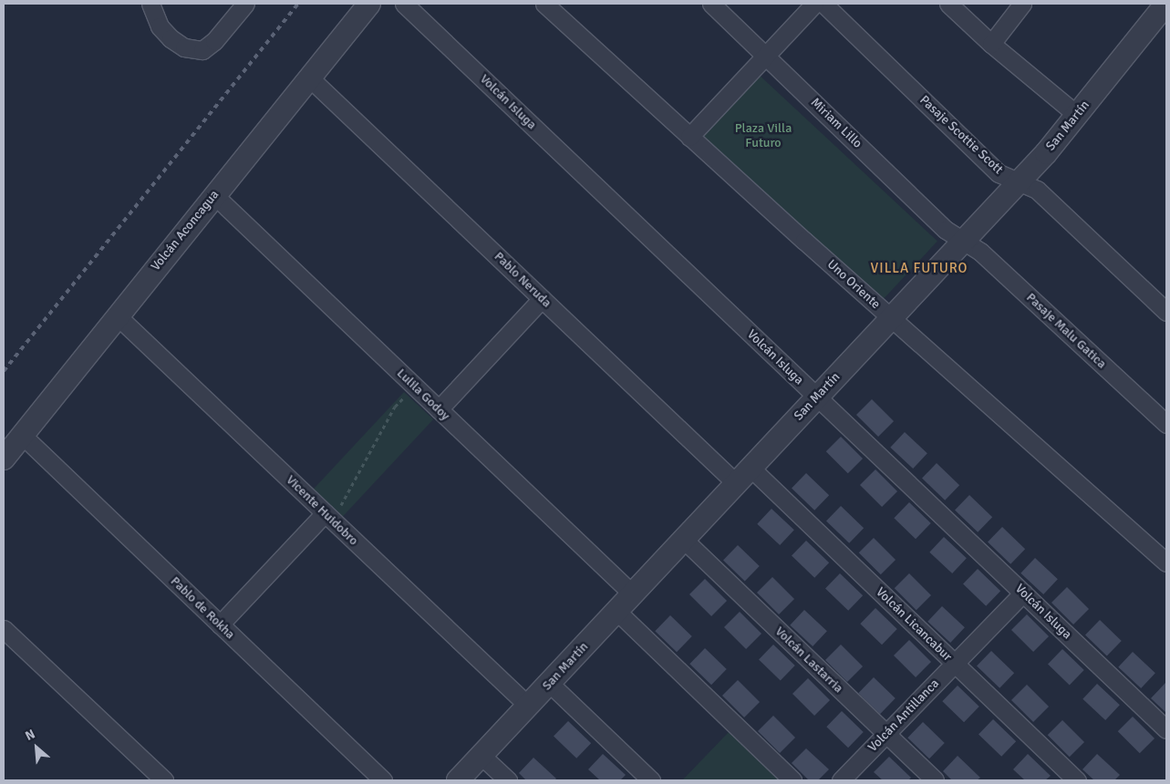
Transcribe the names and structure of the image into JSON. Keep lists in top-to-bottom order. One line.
{"streets":{"street":["Volcán Isluga","Miriam Lillo","San Martín","Pasaje Scottie Scott","Volcán Aconcagua","Pablo Neruda","Uno Oriente","Pasaje Malu Gatica","Lulila Godoy","Vicente Huidobro","Pablo de Rokha","Volcán Licancabur","Volcán Lastarria","Volcán Antillanca"]},"crossings":[["Volcán Isluga","San Martín"],["Volcán Isluga","Volcán Antillanca"],["Miriam Lillo","San Martín"],["Miriam Lillo","Pasaje Malu Gatica"],["San Martín","Pasaje Scottie Scott"],["San Martín","Pablo Neruda"],["San Martín","Uno Oriente"],["San Martín","Pasaje Malu Gatica"],["San Martín","Lulila Godoy"],["San Martín","Vicente Huidobro"],["San Martín","Volcán Licancabur"],["San Martín","Volcán Lastarria"],["Volcán Aconcagua","Pablo Neruda"],["Volcán Aconcagua","Lulila Godoy"],["Volcán Aconcagua","Vicente Huidobro"],["Volcán Aconcagua","Pablo de Rokha"],["Volcán Licancabur","Volcán Antillanca"],["Volcán Lastarria","Volcán Antillanca"]],"districts":["VILLA FUTURO"],"parks":["Plaza Villa Futuro"],"north":"top left"}
